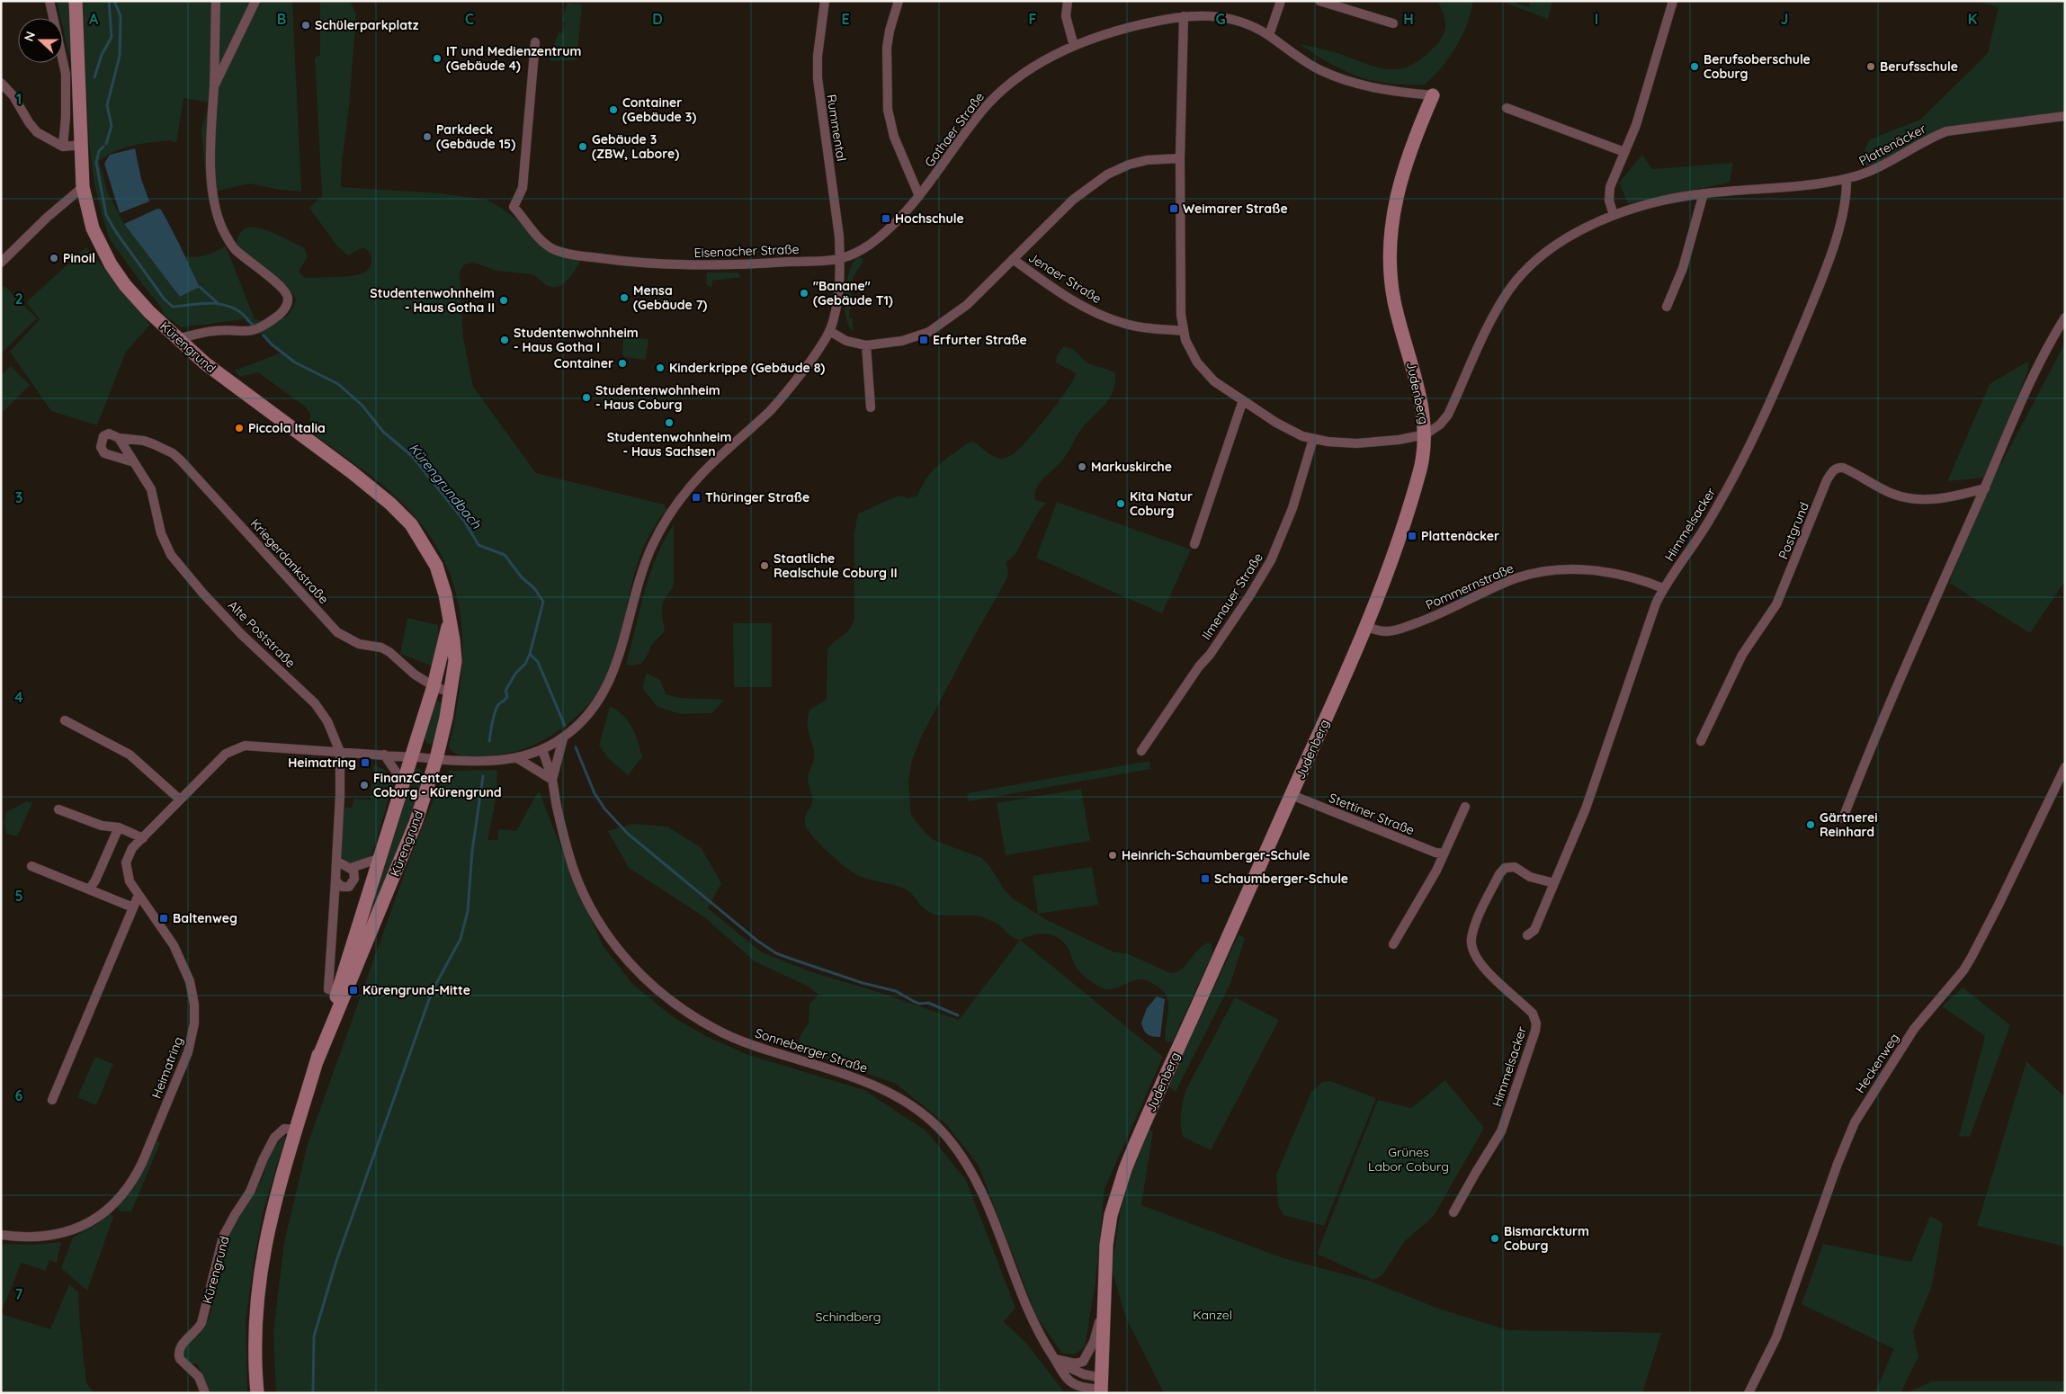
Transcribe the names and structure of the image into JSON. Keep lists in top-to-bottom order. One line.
{"streets":{"main road":["Kürengrund","Judenberg"],"street":["Rummental","Gothaer Straße","Plattenäcker","Eisenacher Straße","Jenaer Straße","Himmelsacker","Postgrund","Kriegerdankstraße","Pommernstraße","Ilmenauer Straße","Alte Poststraße","Stettiner Straße","Sonneberger Straße","Heckenweg","Heimatring"]},"crossings":[["Rummental","Gothaer Straße"],["Rummental","Eisenacher Straße"],["Gothaer Straße","Eisenacher Straße"],["Gothaer Straße","Judenberg"],["Plattenäcker","Judenberg"],["Plattenäcker","Himmelsacker"],["Kürengrund","Kriegerdankstraße"],["Kürengrund","Alte Poststraße"],["Kürengrund","Heimatring"],["Judenberg","Pommernstraße"],["Judenberg","Stettiner Straße"],["Judenberg","Sonneberger Straße"],["Himmelsacker","Pommernstraße"],["Kriegerdankstraße","Alte Poststraße"],["Alte Poststraße","Heimatring"]],"water":["Kürengrundbach"],"parks":["Grünes Labor Coburg","Kanzel","Schindberg"],"places":{"other":["Schülerparkplatz","IT und Medienzentrum (Gebäude 4)","Berufsoberschule Coburg","Berufsschule","Container (Gebäude 3)","Parkdeck (Gebäude 15)","Gebäude 3 (ZBW, Labore)","Pinoil","\"Banane\" (Gebäude T1)","Mensa (Gebäude 7)","Studentenwohnheim - Haus Gotha II","Studentenwohnheim - Haus Gotha I","Container","Kinderkrippe (Gebäude 8)","Studentenwohnheim - Haus Coburg","Studentenwohnheim - Haus Sachsen","Piccola Italia","Markuskirche","Kita Natur Coburg","Staatliche Realschule Coburg II","FinanzCenter Coburg - Kürengrund","Gärtnerei Reinhard","Heinrich-Schaumberger-Schule","Bismarckturm Coburg"],"transit":["Weimarer Straße","Hochschule","Erfurter Straße","Thüringer Straße","Plattenäcker","Heimatring","Schaumberger-Schule","Baltenweg","Kürengrund-Mitte"]},"north":"left","grid":{"columns":["A","B","C","D","E","F","G","H","I","J","K"],"rows":["1","2","3","4","5","6","7"]}}
